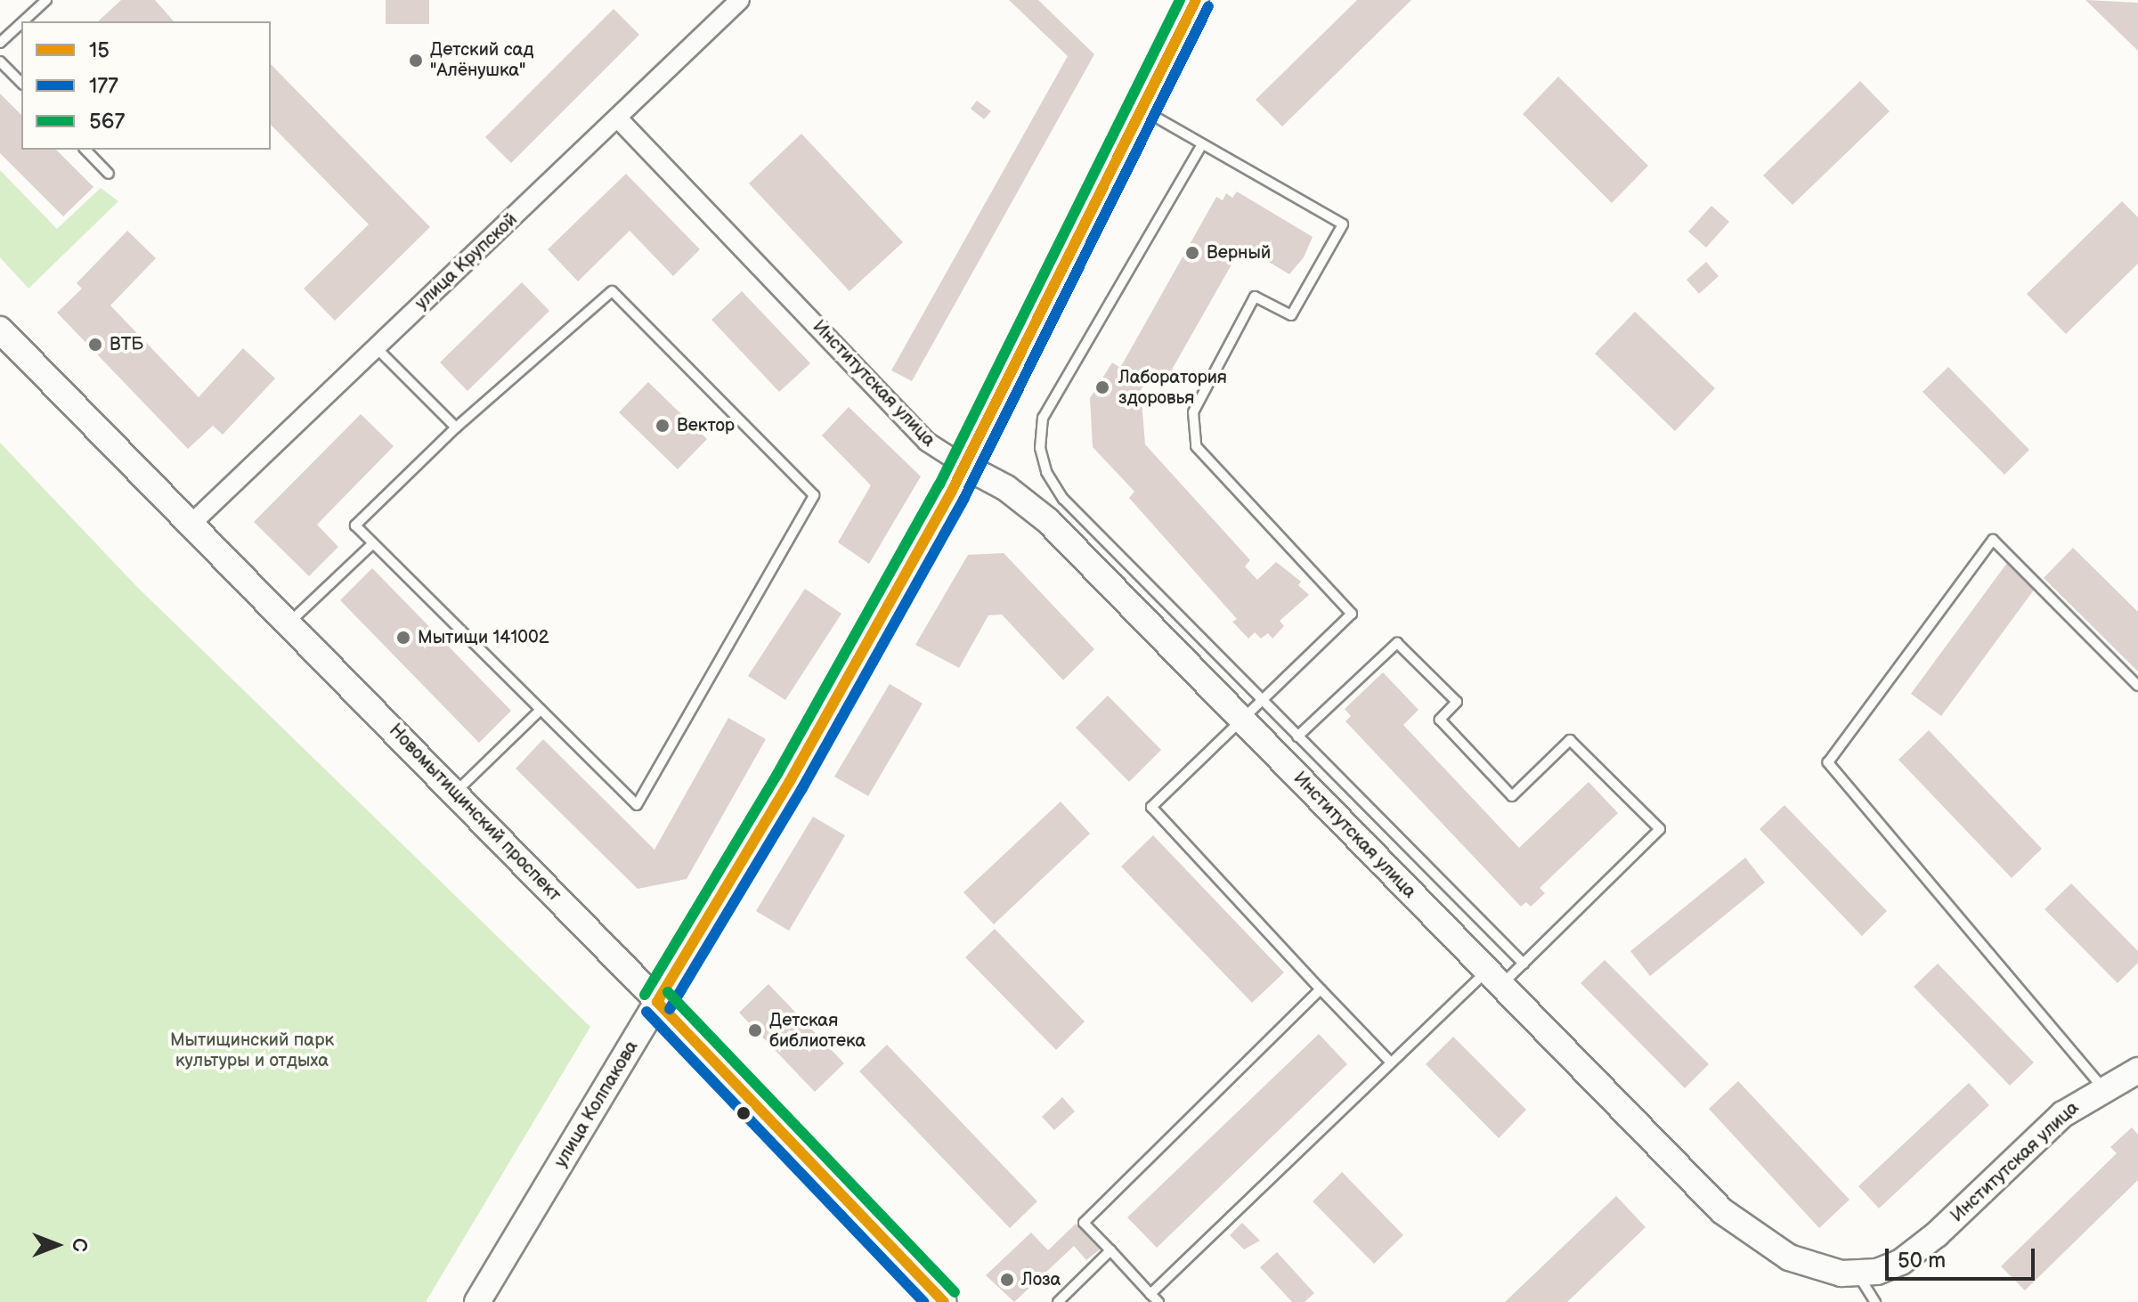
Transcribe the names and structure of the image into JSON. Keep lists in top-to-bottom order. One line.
{"streets":{"street":["улица Крупской","Институтская улица","Новомытищинский проспект","улица Колпакова"]},"crossings":[["улица Крупской","Институтская улица"],["улица Крупской","Новомытищинский проспект"],["Институтская улица","улица Колпакова"],["Новомытищинский проспект","улица Колпакова"]],"parks":["Мытищинский парк культуры и отдыха"],"places":["Детский сад \"Алёнушка\"","Верный","ВТБ","Лаборатория здоровья","Вектор","Мытищи 141002","Детская библиотека","Лоза"],"lines":["transit line 15","transit line 567","transit line 177"],"legend":["15","177","567"],"scale_bar":"50 m","north":"right"}
